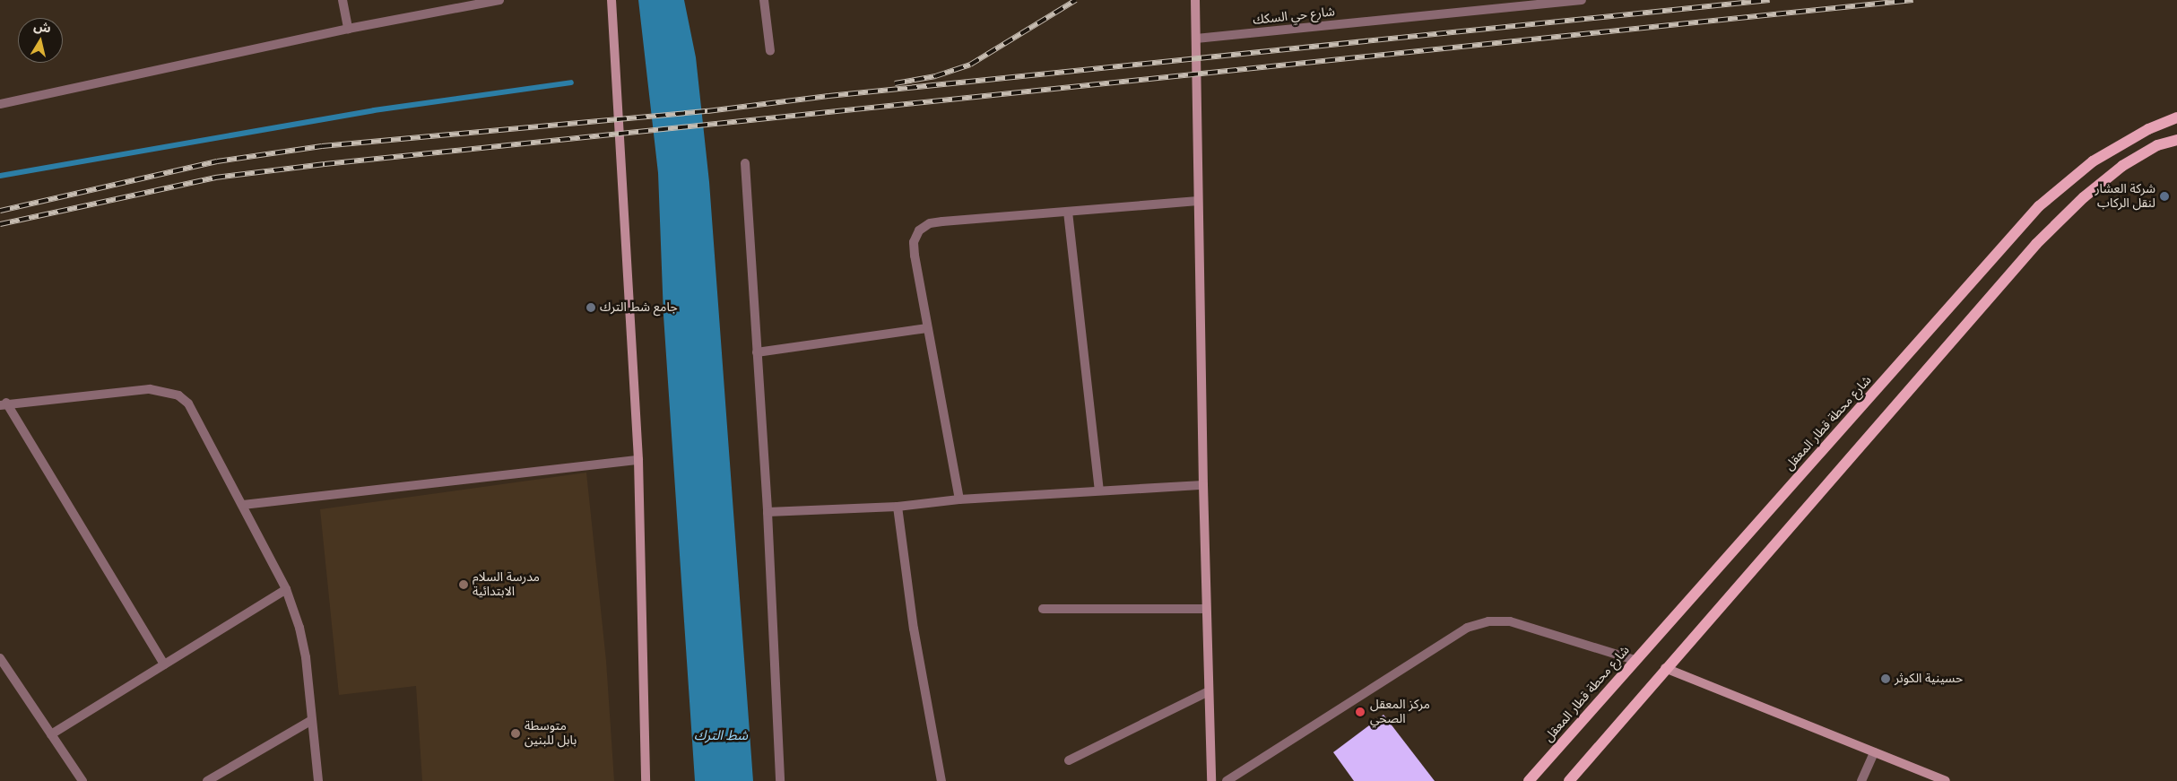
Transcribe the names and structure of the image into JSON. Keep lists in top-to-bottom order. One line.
{"streets":{"main road":["شارع محطة قطار المعقل"],"street":["شارع حي السكك"]},"water":["شط الترك"],"places":["شركة العشار لنقل الركاب","جامع شط الترك","مدرسة السلام الابتدائية","حسينية الكوثر","مركز المعقل الصحي","متوسطة بابل للبنين"],"north":"top"}
